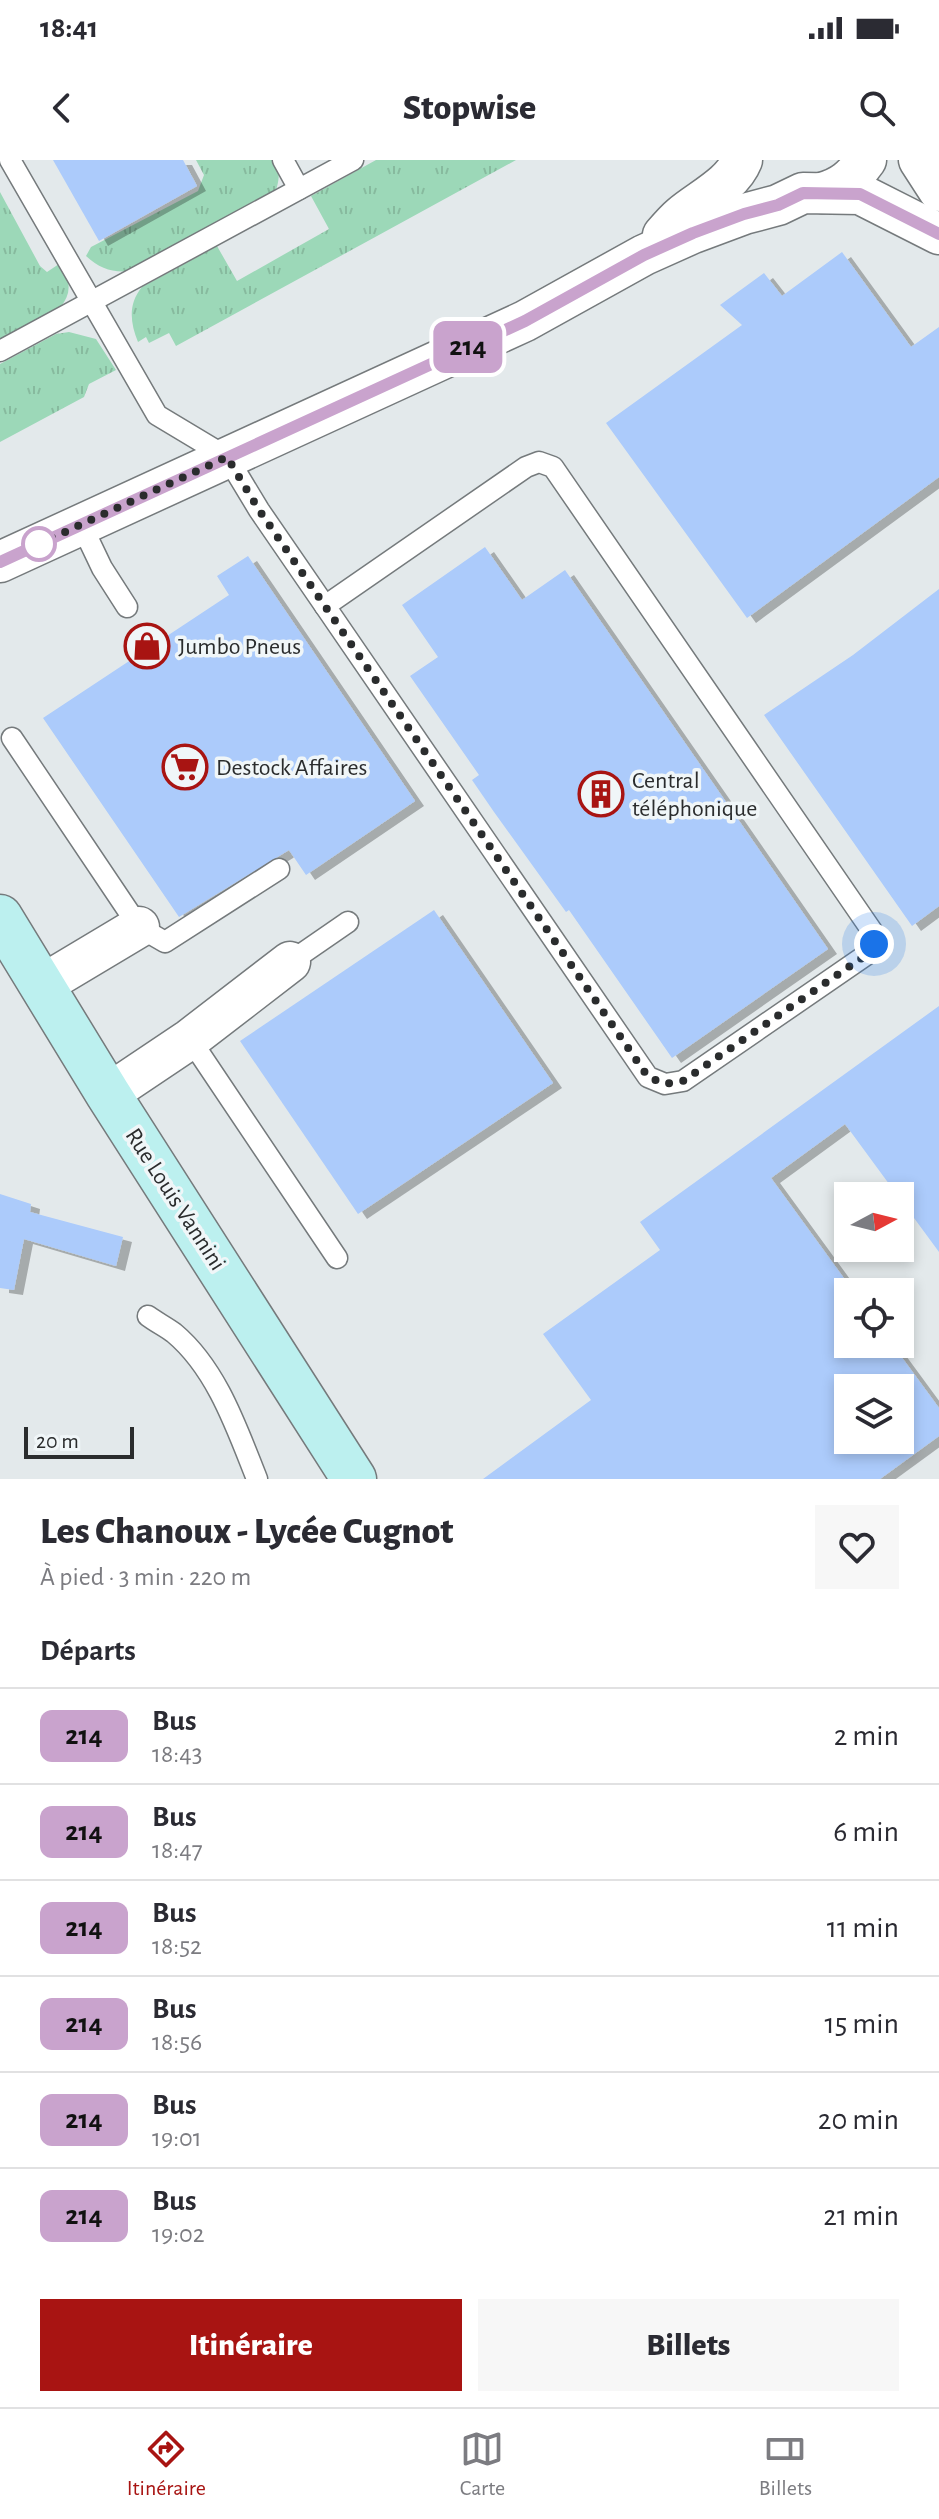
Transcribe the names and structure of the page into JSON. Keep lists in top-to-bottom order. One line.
{"streets":{"main road":["Rue Louis Vannini"]},"places":{"shop":["Jumbo Pneus"],"supermarket":["Destock Affaires"],"building":["Central téléphonique"]},"lines":["bus line 214"],"scale_bar":"20 m","north":"right","page":{"status":"18:41","header":"Stopwise","on_map":"214","scale":"20 m","heading":[["Les Chanoux - Lycée Cugnot","À pied · 3 min · 220 m"],"Départs"],"list":[{"mark":"214","name":"Bus","note":"18:43","value":"2 min"},{"mark":"214","name":"Bus","note":"18:47","value":"6 min"},{"mark":"214","name":"Bus","note":"18:52","value":"11 min"},{"mark":"214","name":"Bus","note":"18:56","value":"15 min"},{"mark":"214","name":"Bus","note":"19:01","value":"20 min"},{"mark":"214","name":"Bus","note":"19:02","value":"21 min"}],"buttons":["Itinéraire","Billets"],"tabs":["Itinéraire","Carte","Billets"]}}
